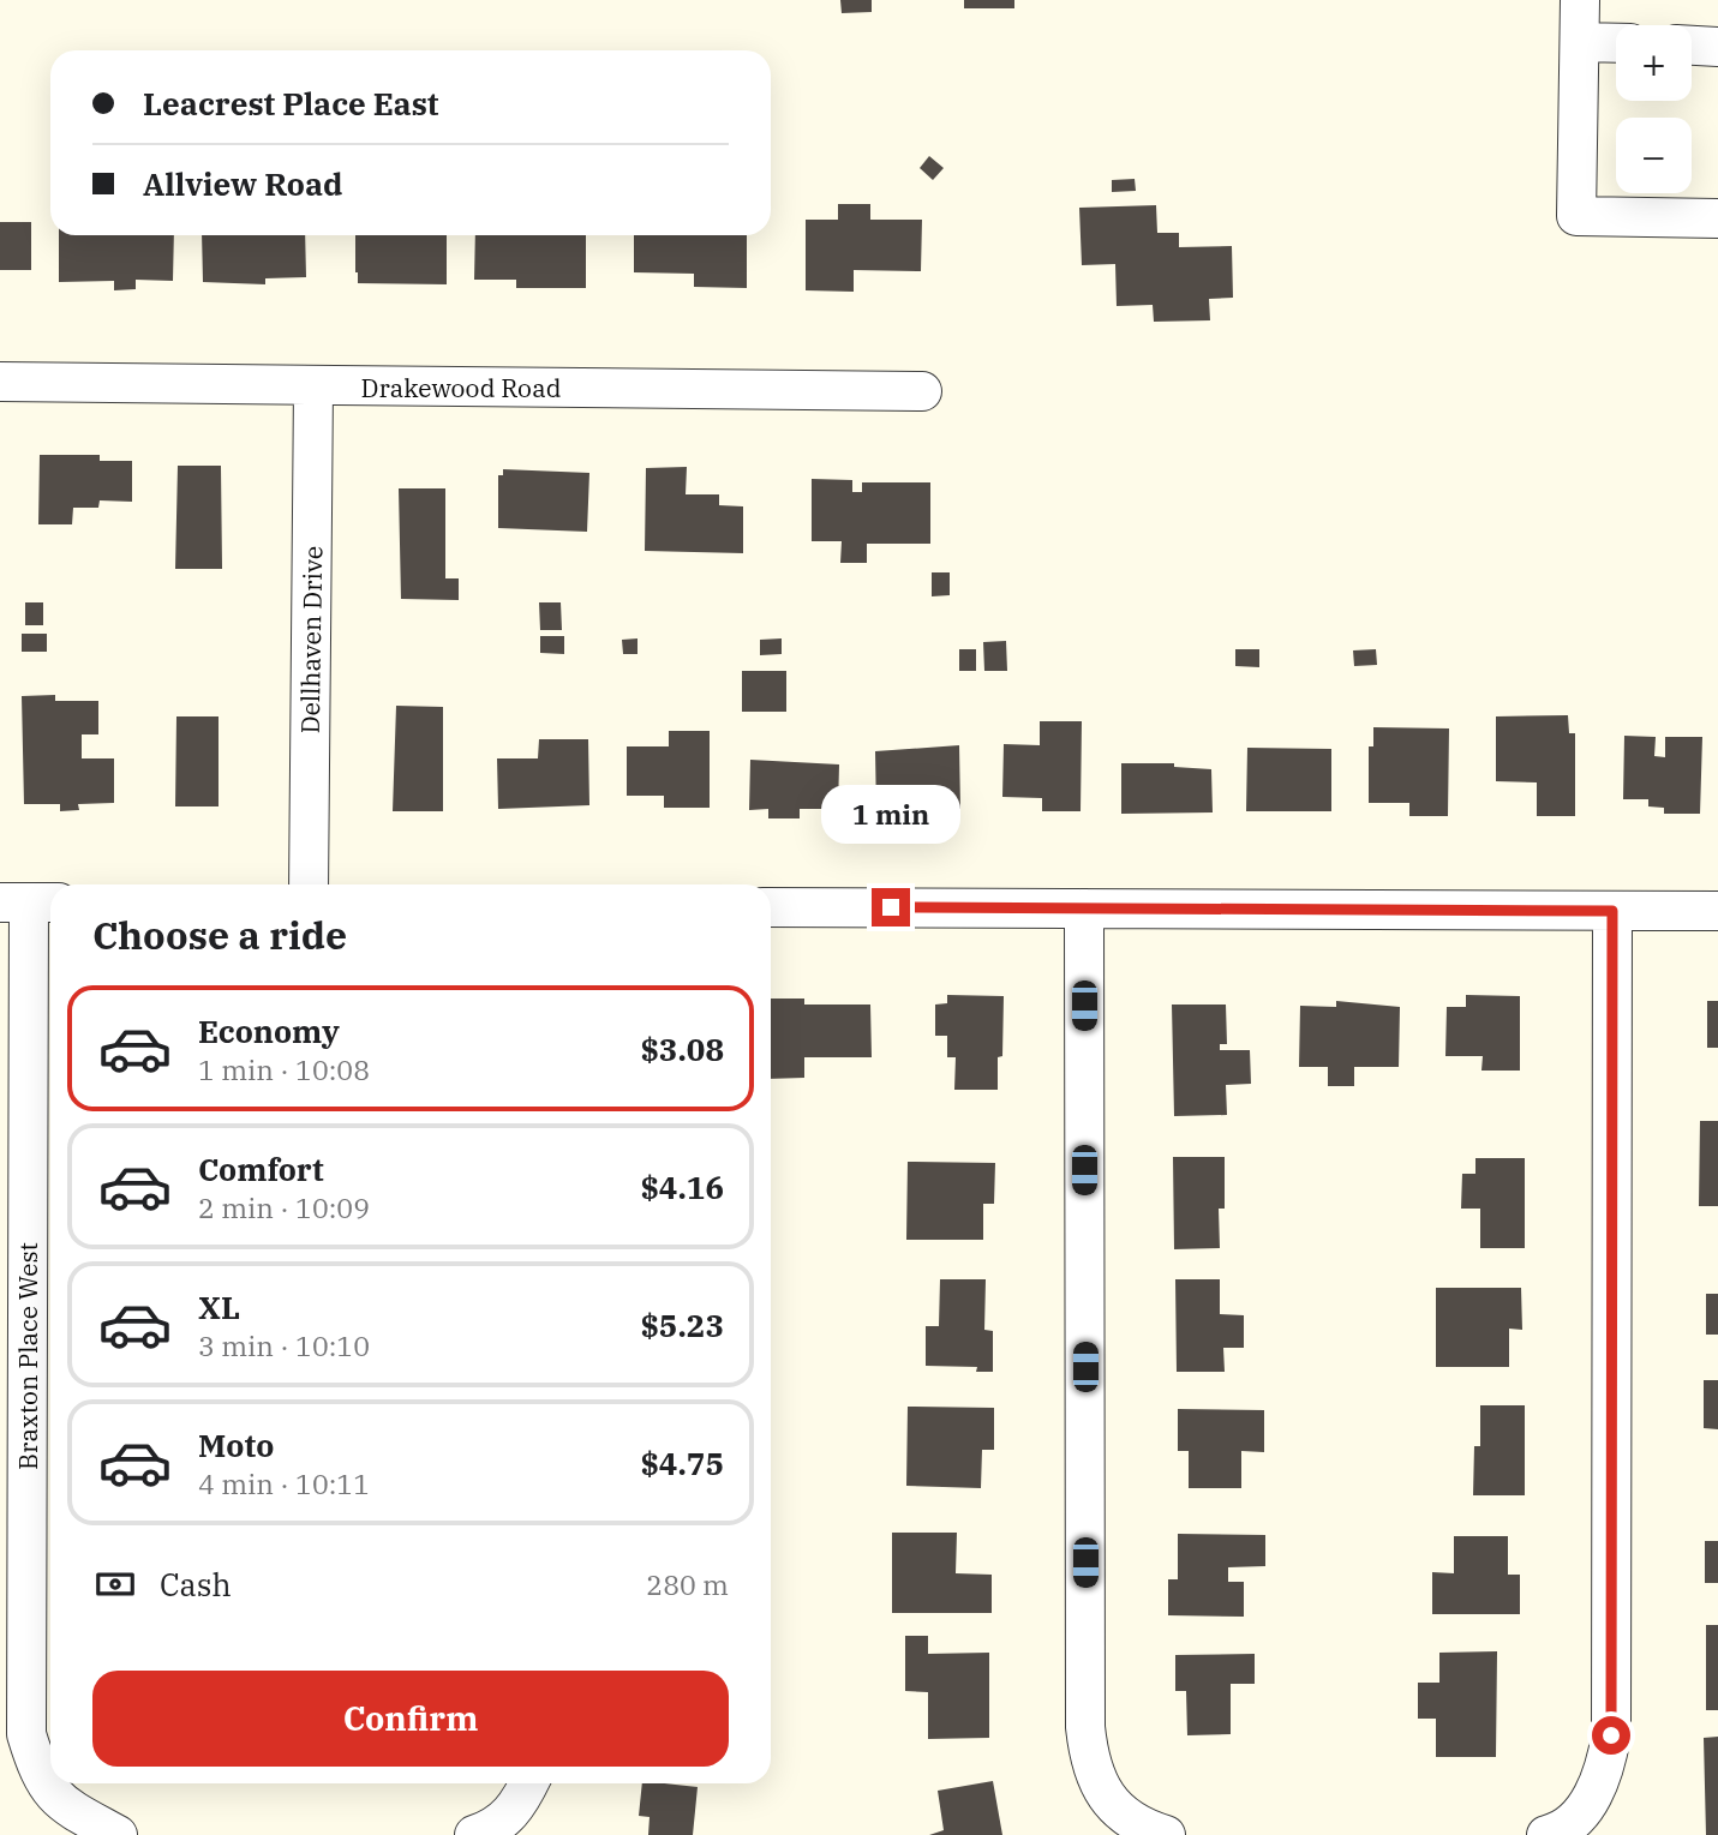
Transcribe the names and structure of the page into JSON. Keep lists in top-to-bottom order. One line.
{"streets":{"street":["Drakewood Road","Dellhaven Drive","Braxton Place West"]},"crossings":[["Drakewood Road","Dellhaven Drive"]],"page":{"map_buttons":["+","−"],"banner":["Leacrest Place East","Allview Road"],"bubble":"1 min","heading":"Choose a ride","list":[{"name":"Economy","note":"1 min · 10:08","value":"$3.08"},{"name":"Comfort","note":"2 min · 10:09","value":"$4.16"},{"name":"XL","note":"3 min · 10:10","value":"$5.23"},{"name":"Moto","note":"4 min · 10:11","value":"$4.75"}],"pay":["Cash","280 m"],"buttons":"Confirm"}}
